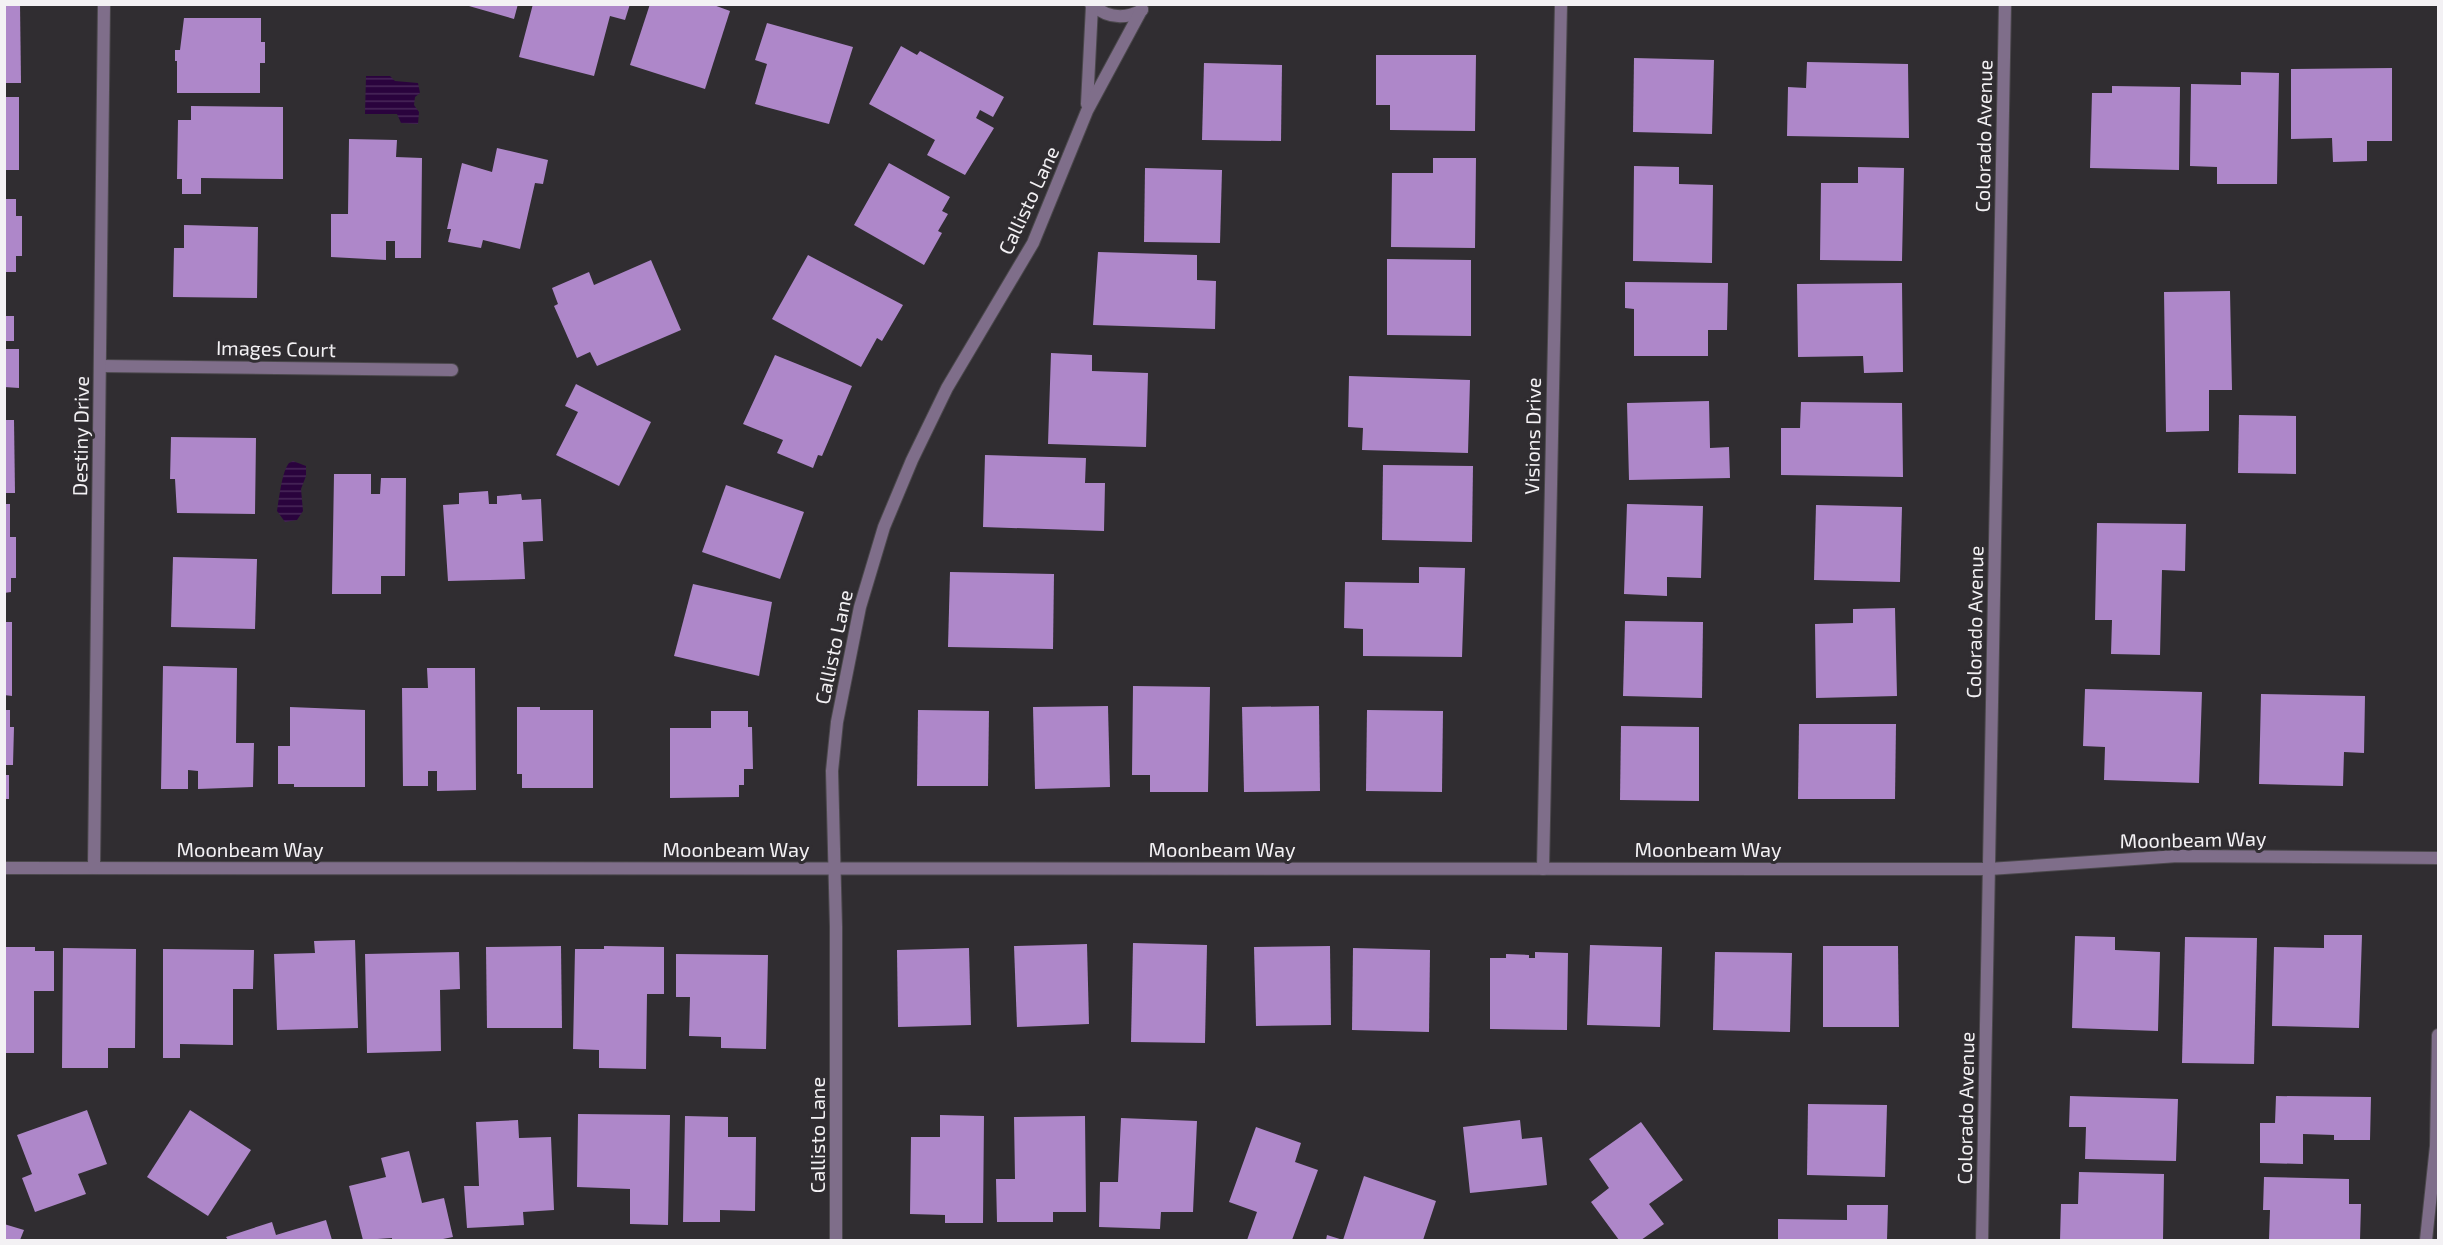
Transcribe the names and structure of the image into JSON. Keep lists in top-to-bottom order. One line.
{"streets":{"street":["Colorado Avenue","Callisto Lane","Images Court","Destiny Drive","Visions Drive","Moonbeam Way"]},"crossings":[["Colorado Avenue","Moonbeam Way"],["Callisto Lane","Moonbeam Way"],["Images Court","Destiny Drive"],["Destiny Drive","Moonbeam Way"],["Visions Drive","Moonbeam Way"]]}
